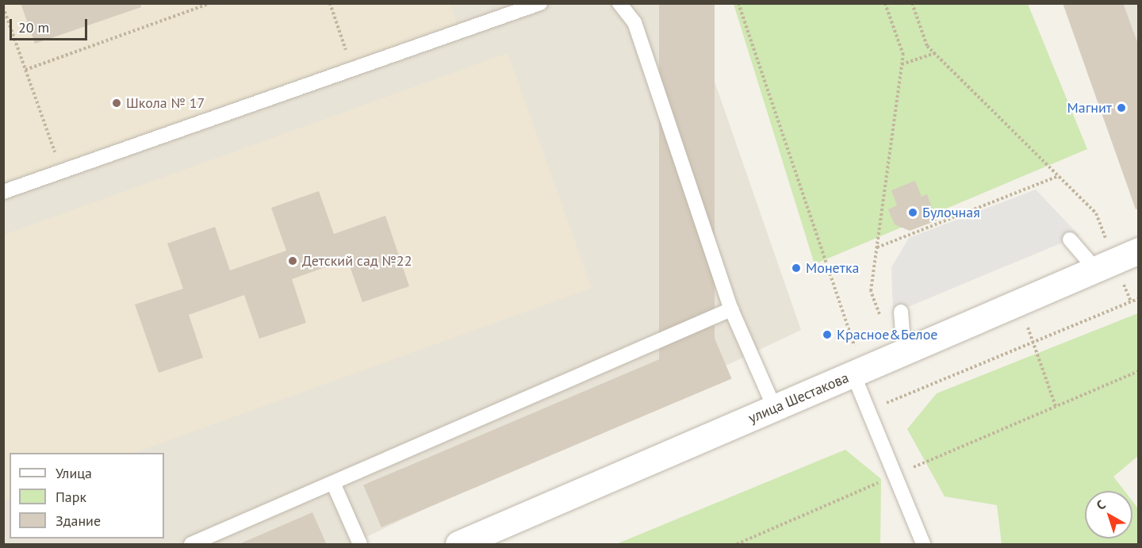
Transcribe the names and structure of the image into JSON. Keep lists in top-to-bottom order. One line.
{"streets":{"street":["улица Шестакова"]},"places":["Школа № 17","Магнит","Булочная","Детский сад №22","Монетка","Красное&Белое"],"legend":["Улица","Парк","Здание"],"scale_bar":"20 m","north":"top left"}
